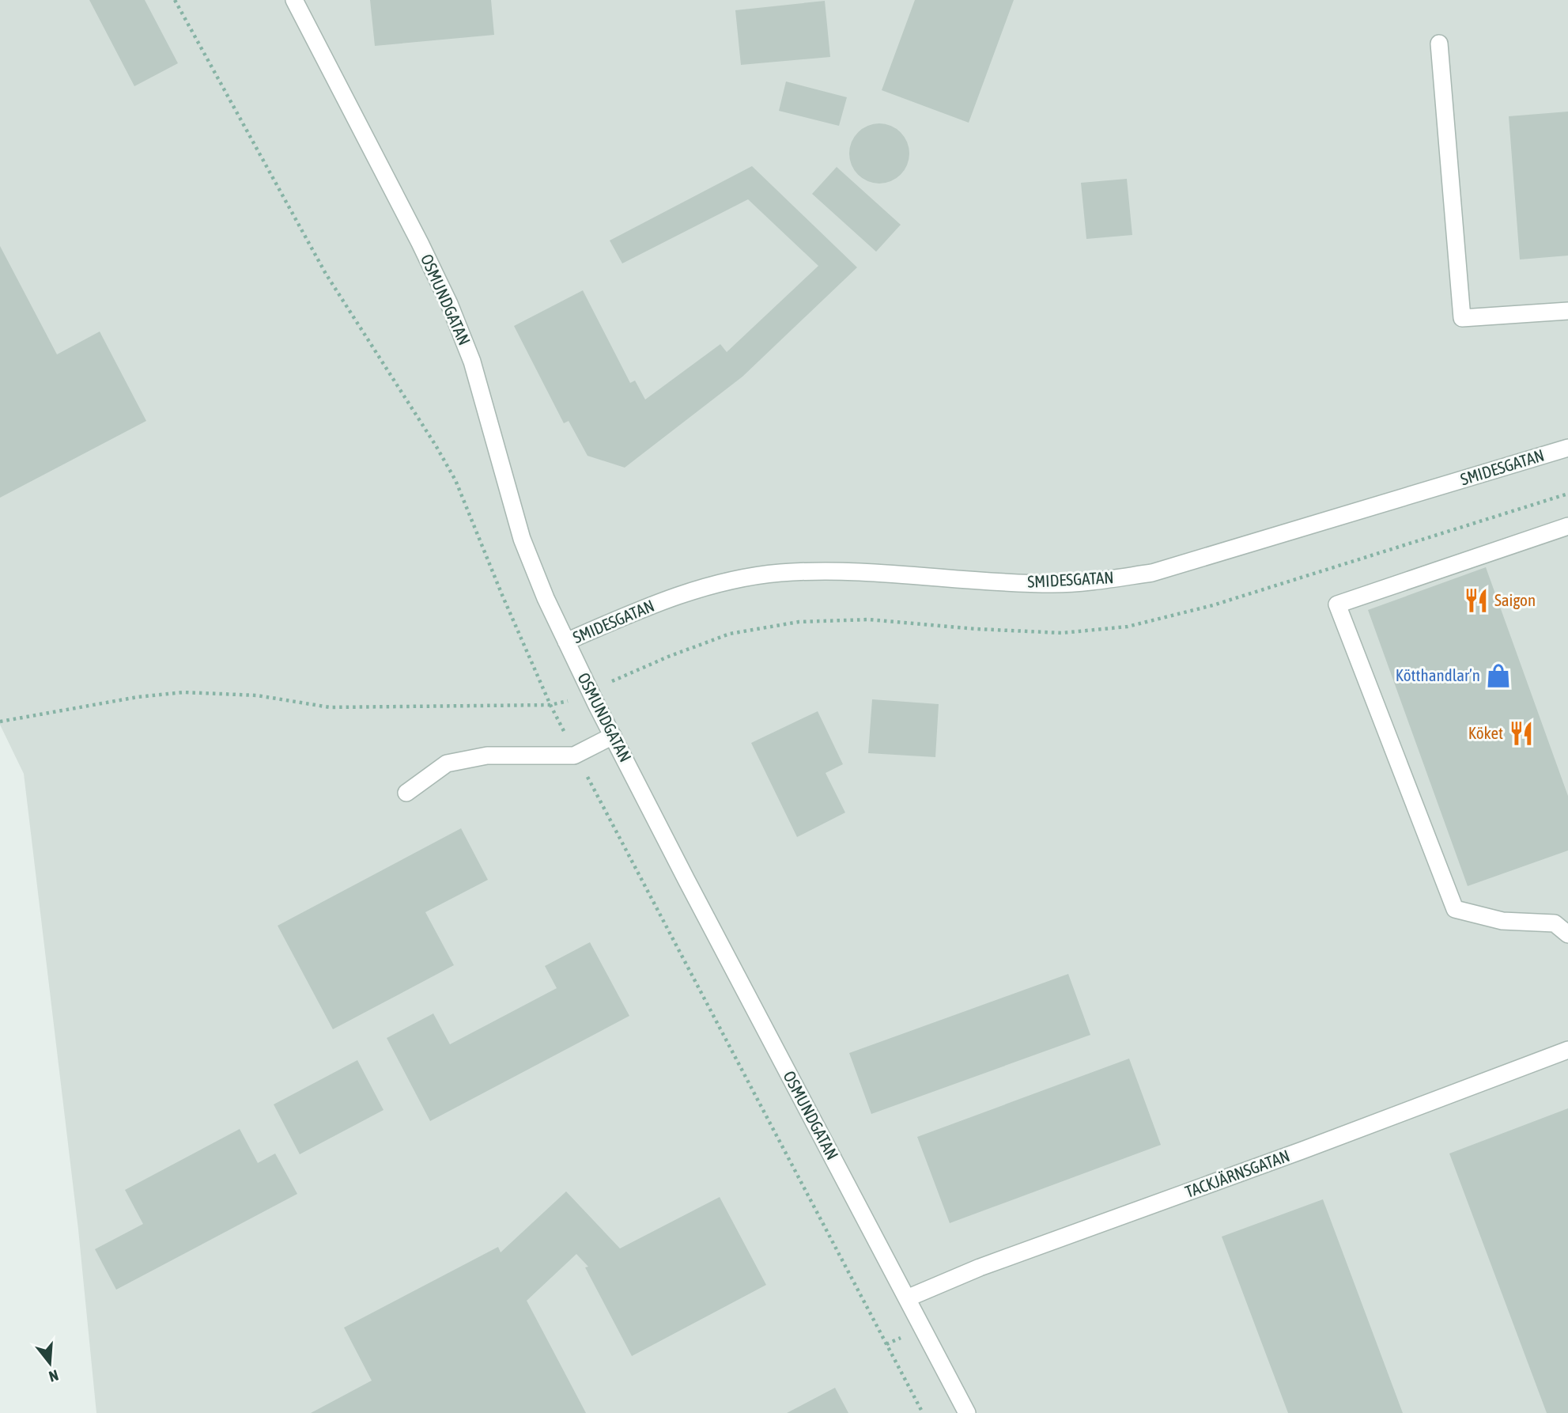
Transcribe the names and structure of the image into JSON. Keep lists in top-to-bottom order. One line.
{"streets":{"street":["OSMUNDGATAN","SMIDESGATAN","TACKJÄRNSGATAN"]},"crossings":[["OSMUNDGATAN","SMIDESGATAN"],["OSMUNDGATAN","TACKJÄRNSGATAN"]],"places":{"restaurant":["Saigon","Köket"],"shop":["Kötthandlar’n"]},"north":"bottom"}
